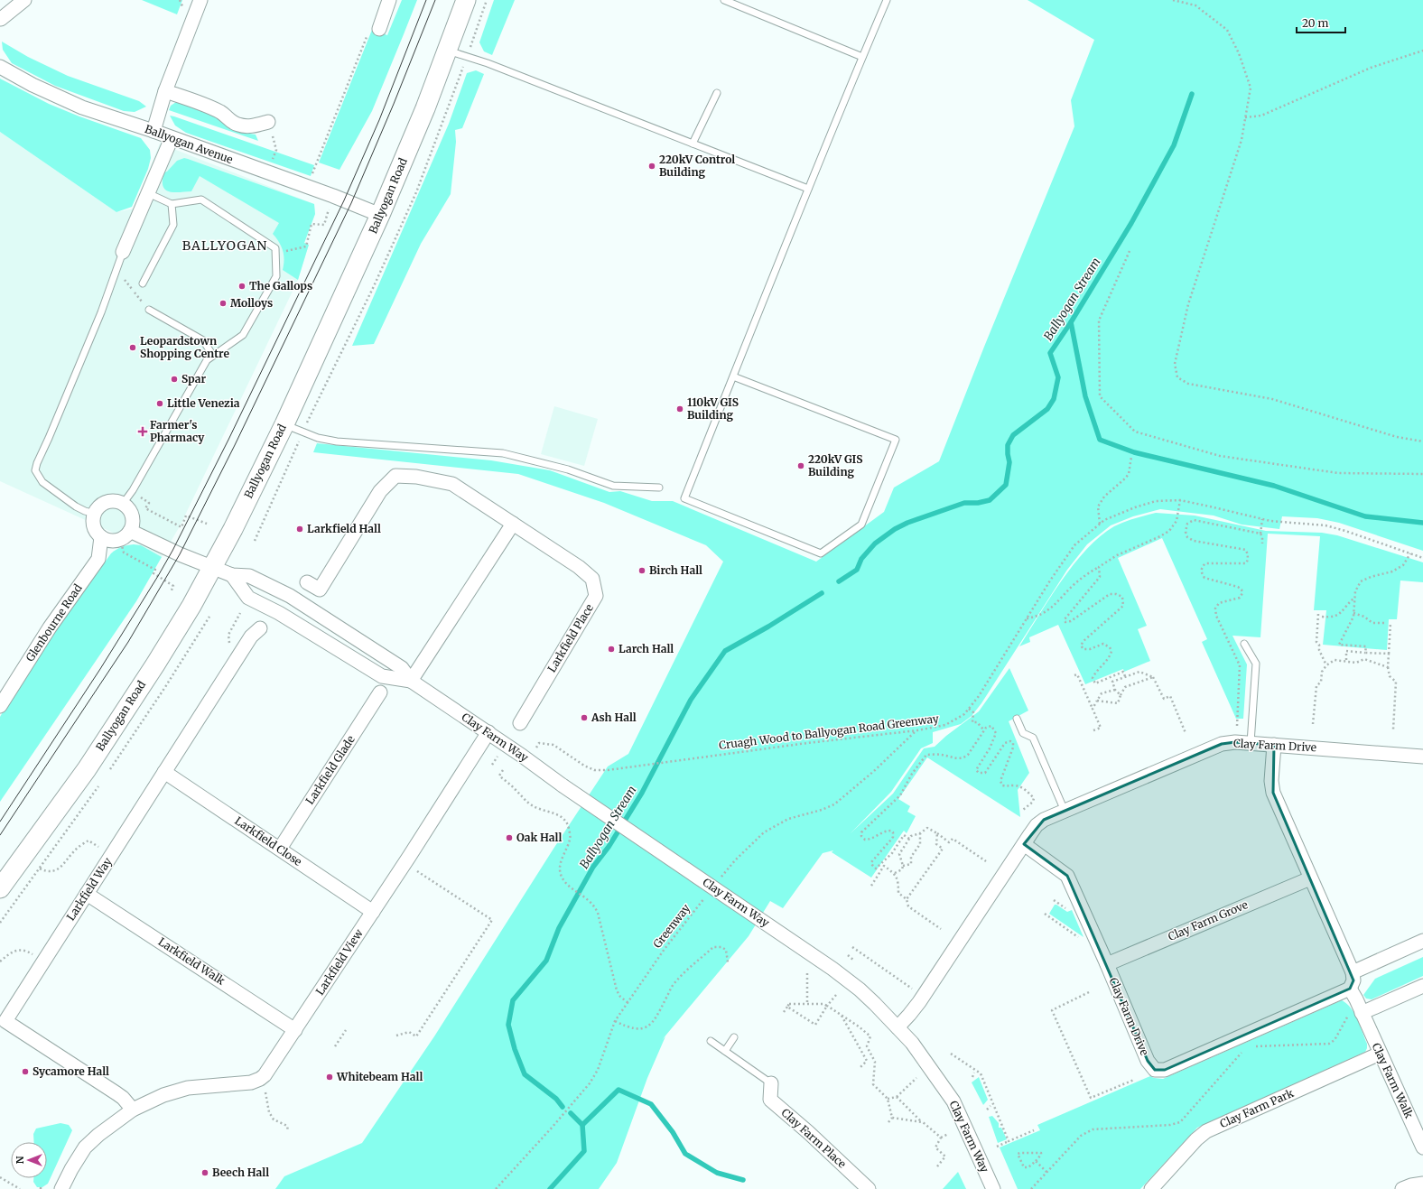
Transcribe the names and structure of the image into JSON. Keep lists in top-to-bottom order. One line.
{"streets":{"street":["Ballyogan Avenue","Ballyogan Road","Glenbourne Road","Larkfield Place","Clay Farm Way","Clay Farm Drive","Larkfield Glade","Larkfield Close","Larkfield Way","Clay Farm Grove","Larkfield Walk","Larkfield View","Clay Farm Walk","Clay Farm Park","Clay Farm Place"],"path":["Cruagh Wood to Ballyogan Road Greenway","Greenway"]},"crossings":[["Ballyogan Avenue","Ballyogan Road"],["Ballyogan Road","Clay Farm Way"],["Cruagh Wood to Ballyogan Road Greenway","Clay Farm Way"],["Clay Farm Way","Clay Farm Drive"],["Clay Farm Way","Larkfield View"],["Clay Farm Drive","Clay Farm Grove"],["Clay Farm Drive","Clay Farm Walk"],["Larkfield Glade","Larkfield Close"],["Larkfield Close","Larkfield Way"],["Larkfield Close","Larkfield View"],["Larkfield Way","Larkfield Walk"],["Larkfield Way","Larkfield View"],["Larkfield Walk","Larkfield View"],["Clay Farm Walk","Clay Farm Park"]],"districts":["BALLYOGAN"],"water":["Ballyogan Stream"],"places":{"other":["220kV Control Building","The Gallops","Molloys","Leopardstown Shopping Centre","Spar","Little Venezia","110kV GIS Building","220kV GIS Building","Larkfield Hall","Birch Hall","Larch Hall","Ash Hall","Oak Hall","Sycamore Hall","Whitebeam Hall","Beech Hall"],"health":["Farmer's Pharmacy"]},"scale_bar":"20 m","north":"left"}
